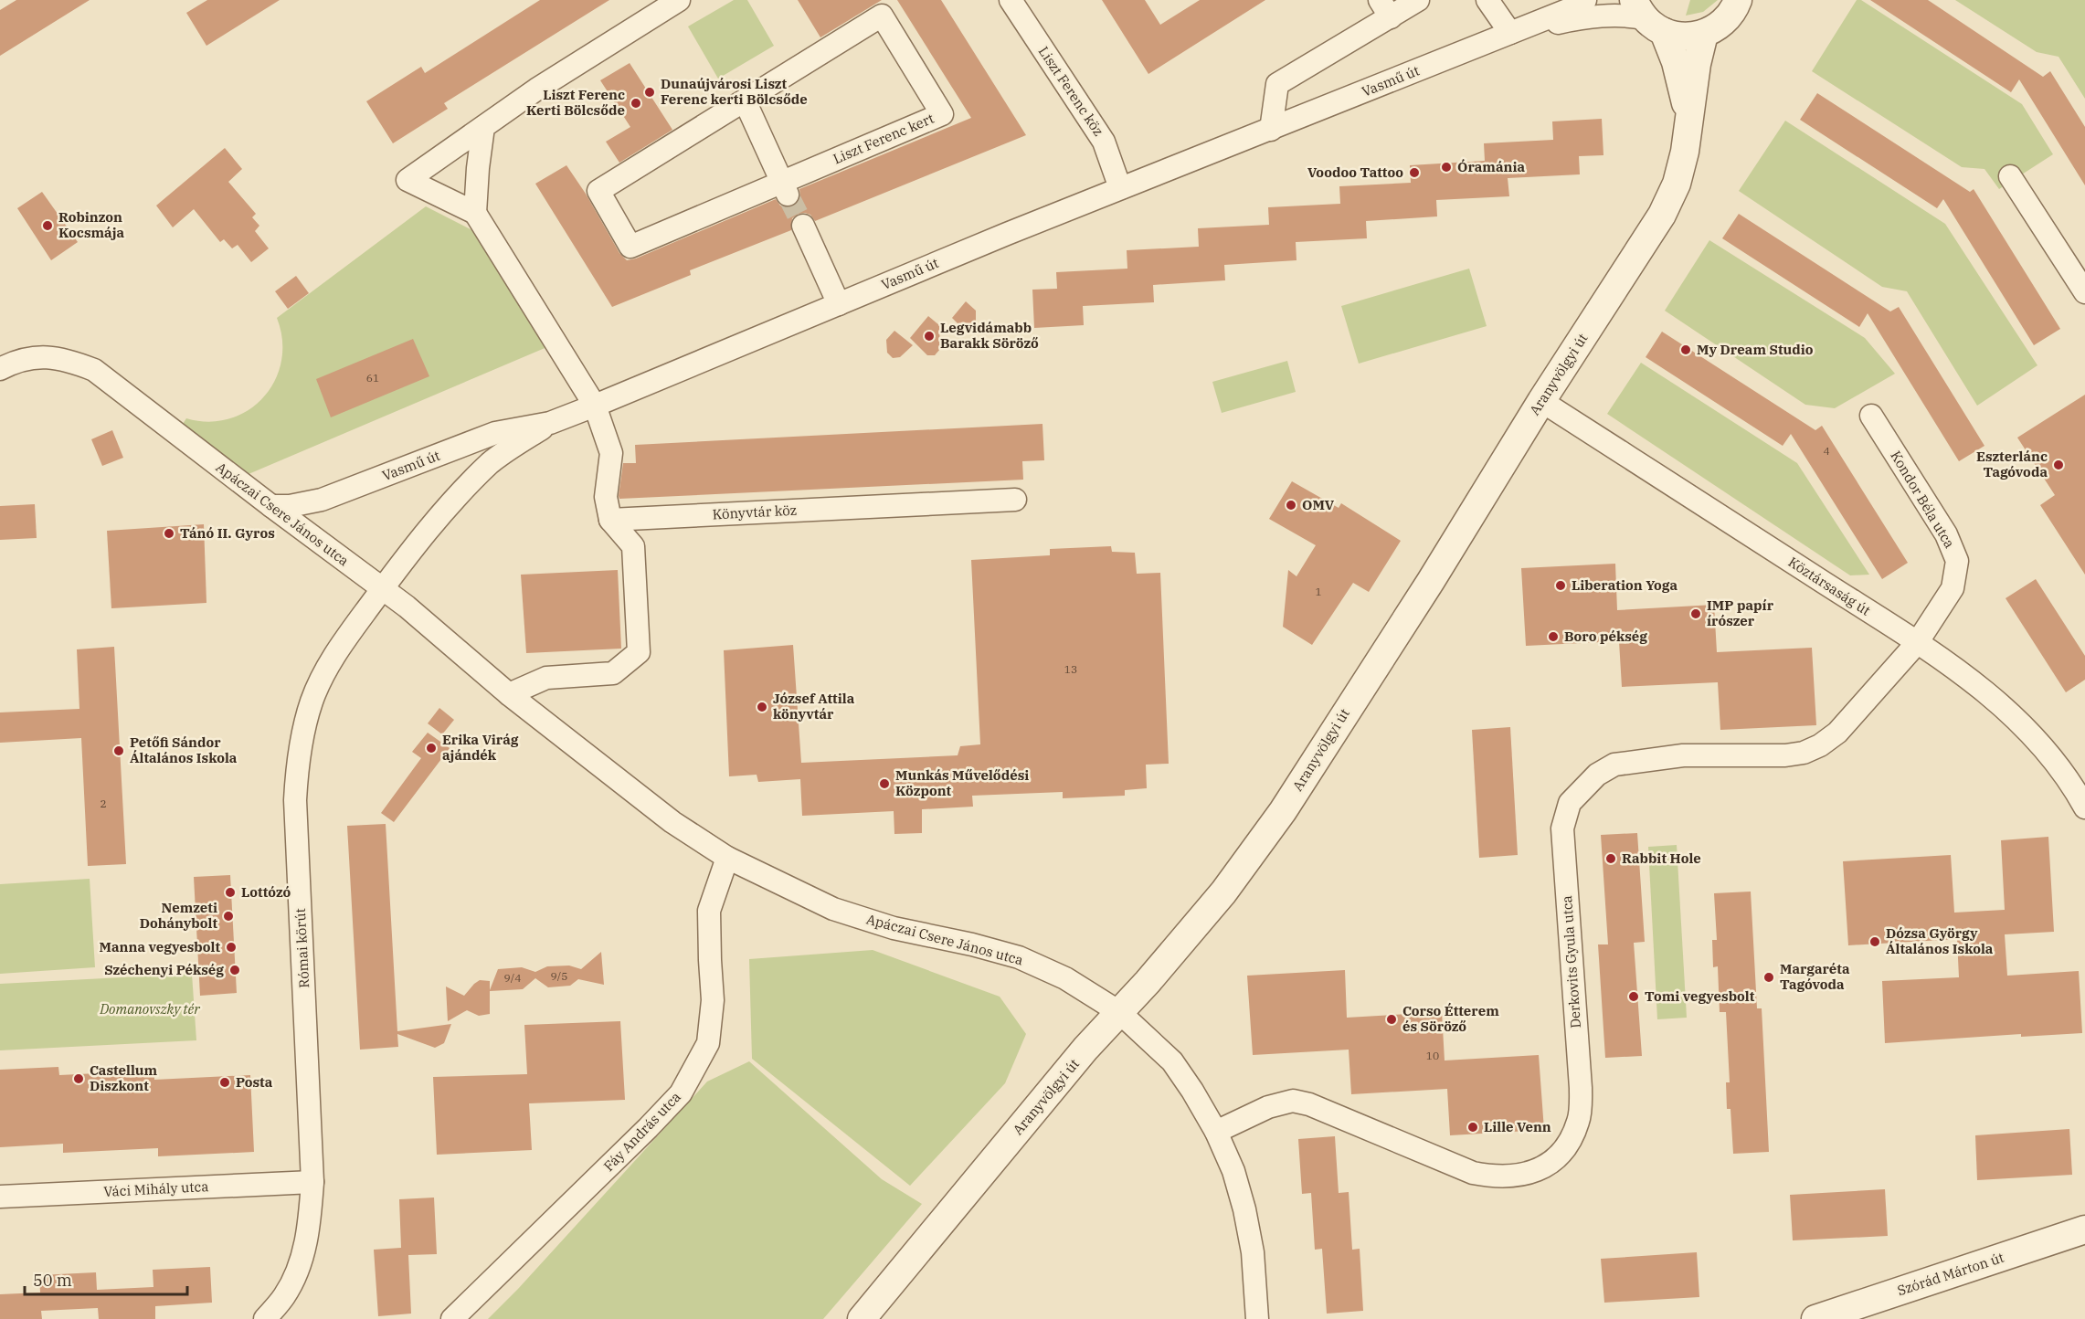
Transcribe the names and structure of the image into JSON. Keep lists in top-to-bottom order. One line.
{"streets":{"street":["Vasmű út","Liszt Ferenc köz","Liszt Ferenc kert","Aranyvölgyi út","Kondor Béla utca","Könyvtár köz","Apáczai Csere János utca","Köztársaság út","Római körút","Derkovits Gyula utca","Fáy András utca","Váci Mihály utca","Szórád Márton út"]},"crossings":[["Vasmű út","Liszt Ferenc köz"],["Vasmű út","Aranyvölgyi út"],["Vasmű út","Apáczai Csere János utca"],["Vasmű út","Római körút"],["Aranyvölgyi út","Apáczai Csere János utca"],["Aranyvölgyi út","Köztársaság út"],["Kondor Béla utca","Köztársaság út"],["Kondor Béla utca","Derkovits Gyula utca"],["Apáczai Csere János utca","Római körút"],["Apáczai Csere János utca","Derkovits Gyula utca"],["Apáczai Csere János utca","Fáy András utca"],["Köztársaság út","Derkovits Gyula utca"],["Római körút","Váci Mihály utca"]],"parks":["Domanovszky tér"],"places":["Dunaújvárosi Liszt Ferenc kerti Bölcsőde","Liszt Ferenc Kerti Bölcsőde","Óramánia","Voodoo Tattoo","Robinzon Kocsmája","Legvidámabb Barakk Söröző","My Dream Studio","Eszterlánc Tagóvoda","OMV","Tánó II. Gyros","Liberation Yoga","IMP papír írószer","Boro pékség","József Attila könyvtár","Erika Virág ajándék","Petőfi Sándor Általános Iskola","Munkás Művelődési Központ","Rabbit Hole","Lottózó","Nemzeti Dohánybolt","Dózsa György Általános Iskola","Manna vegyesbolt","Széchenyi Pékség","Margaréta Tagóvoda","Tomi vegyesbolt","Corso Étterem és Söröző","Castellum Diszkont","Posta","Lille Venn"],"house_numbers":["61","4","1","13","2","9/5","9/4","10"],"scale_bar":"50 m"}
